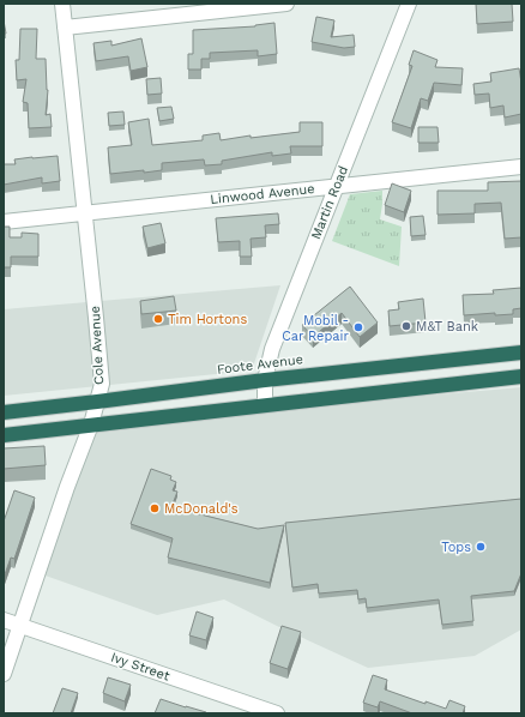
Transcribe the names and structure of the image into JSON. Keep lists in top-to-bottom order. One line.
{"streets":{"highway":["Foote Avenue"],"street":["Linwood Avenue","Martin Road","Cole Avenue","Ivy Street"]},"crossings":[["Linwood Avenue","Martin Road"],["Linwood Avenue","Cole Avenue"],["Martin Road","Foote Avenue"],["Cole Avenue","Foote Avenue"],["Cole Avenue","Ivy Street"]],"places":["Tim Hortons","M&T Bank","Mobil - Car Repair","McDonald's","Tops"]}
